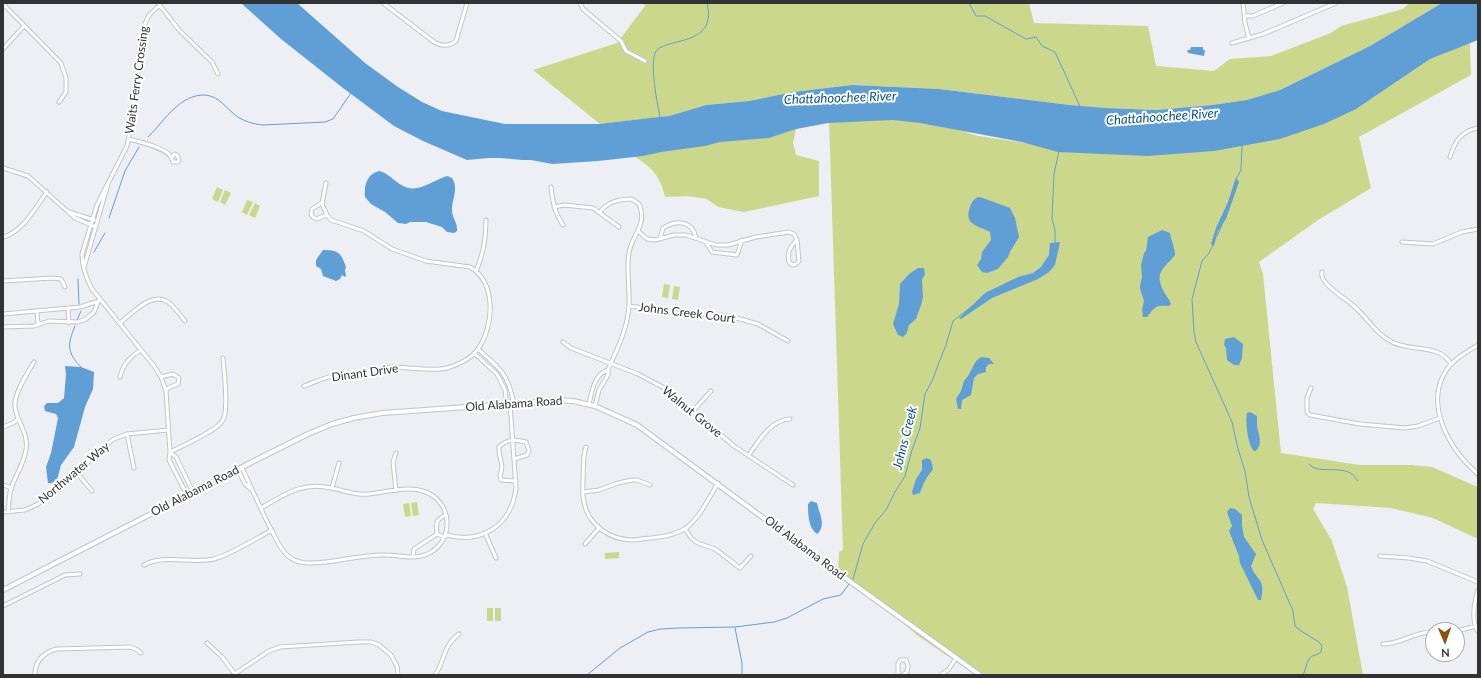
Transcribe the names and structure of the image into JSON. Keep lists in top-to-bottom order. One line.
{"streets":{"main road":["Old Alabama Road"],"street":["Waits Ferry Crossing","Johns Creek Court","Dinant Drive","Walnut Grove","Northwater Way"]},"crossings":[["Waits Ferry Crossing","Old Alabama Road"],["Waits Ferry Crossing","Northwater Way"]],"water":["Chattahoochee River","Johns Creek"],"north":"bottom"}
